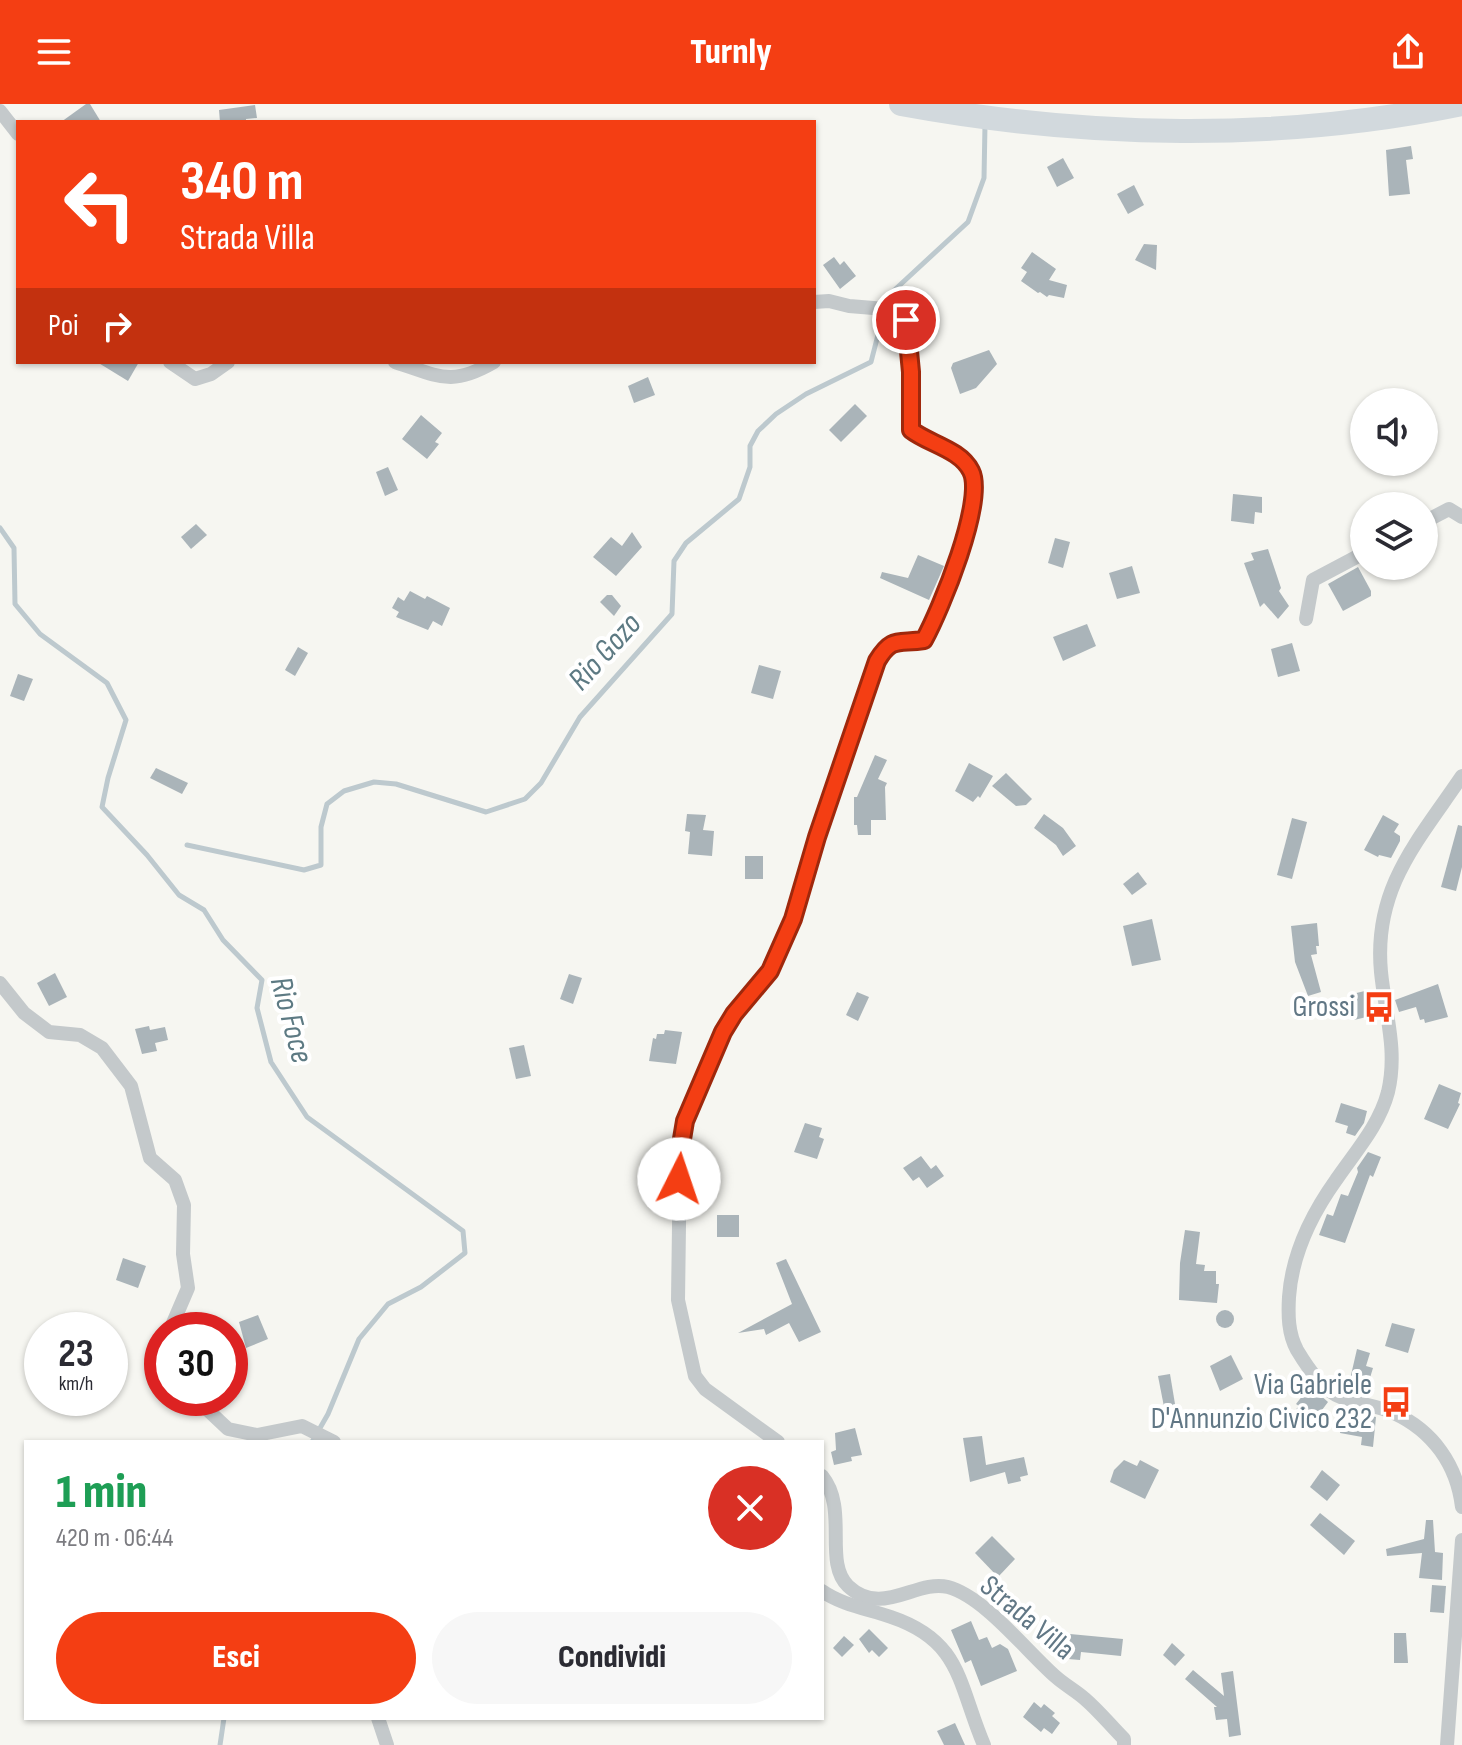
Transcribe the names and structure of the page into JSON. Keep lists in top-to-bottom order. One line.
{"streets":{"street":["Strada Villa"]},"water":["Rio Gozo","Rio Foce"],"places":{"bus stop":["Grossi","Via Gabriele D'Annunzio Civico 232"]},"page":{"header":"Turnly","turn":["340 m","Strada Villa"],"then":"Poi","speed":"23 km/h","limit":"30","heading":["1 min","420 m · 06:44"],"buttons":["Esci","Condividi"]}}
